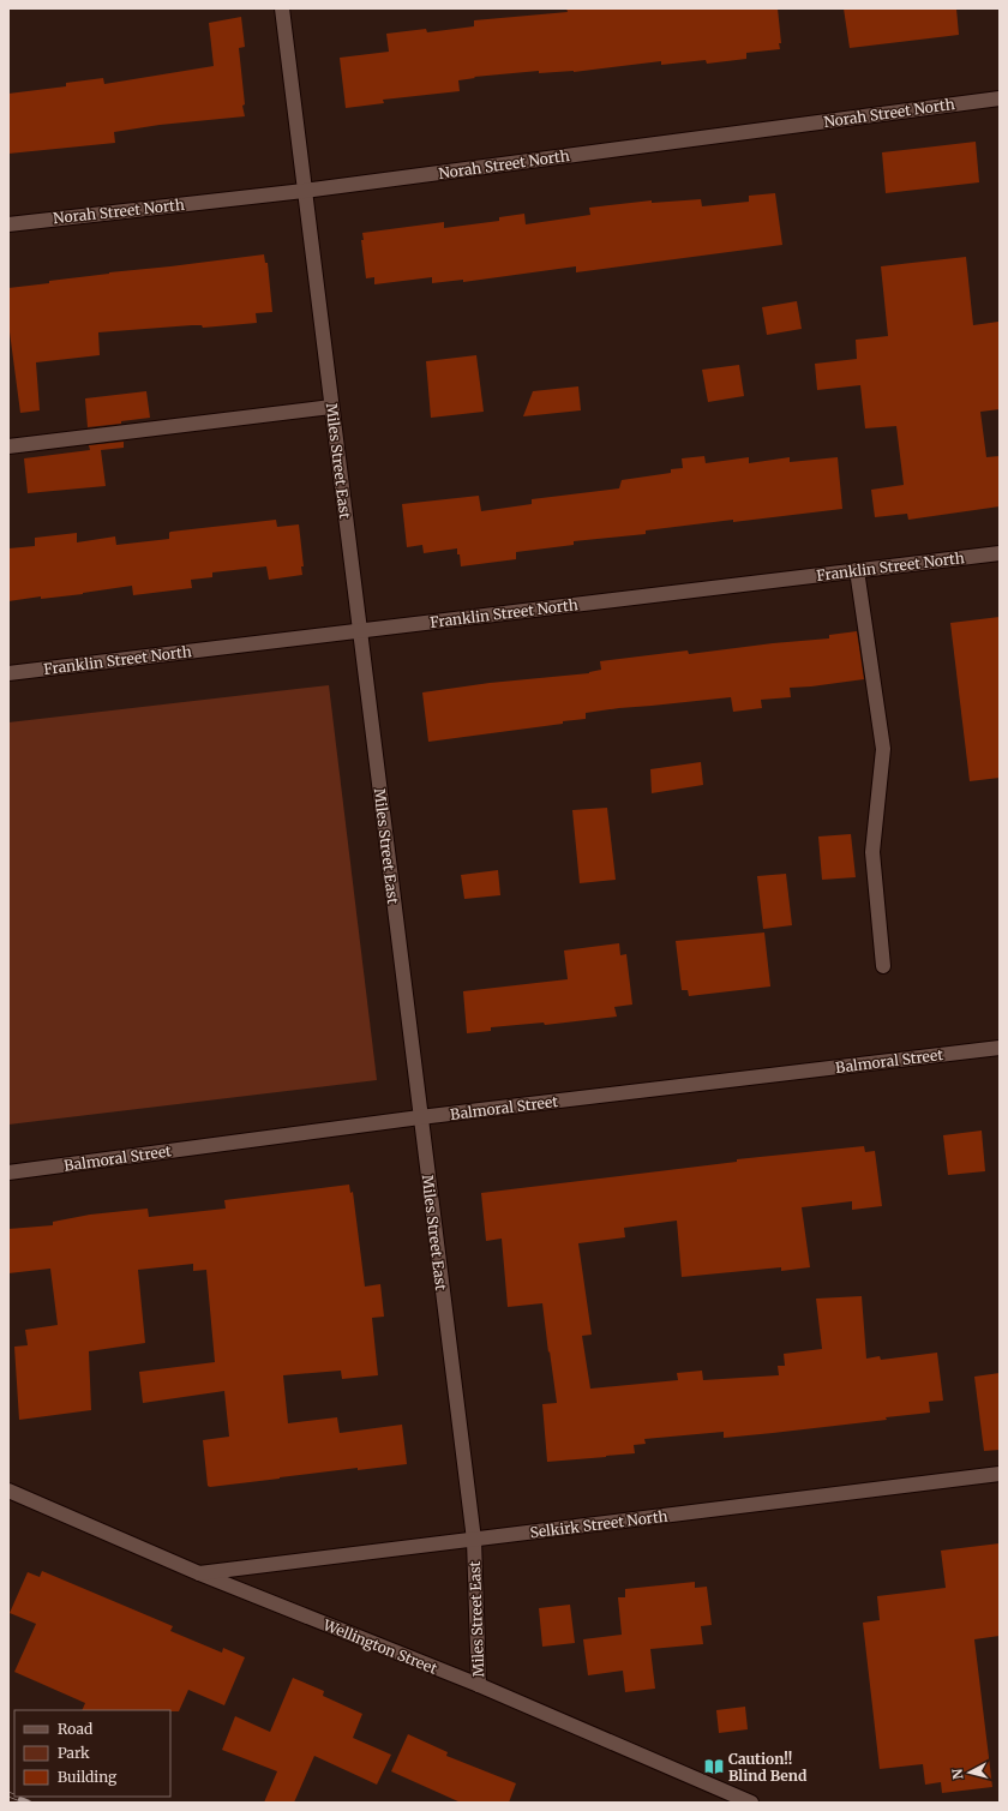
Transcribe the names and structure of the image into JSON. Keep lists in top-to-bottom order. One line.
{"streets":{"street":["Norah Street North","Miles Street East","Franklin Street North","Balmoral Street","Selkirk Street North","Wellington Street"]},"crossings":[["Norah Street North","Miles Street East"],["Miles Street East","Franklin Street North"],["Miles Street East","Balmoral Street"],["Miles Street East","Selkirk Street North"],["Miles Street East","Wellington Street"],["Selkirk Street North","Wellington Street"]],"places":{"library":["Caution!! Blind Bend"]},"legend":["Road","Park","Building"],"north":"left"}
